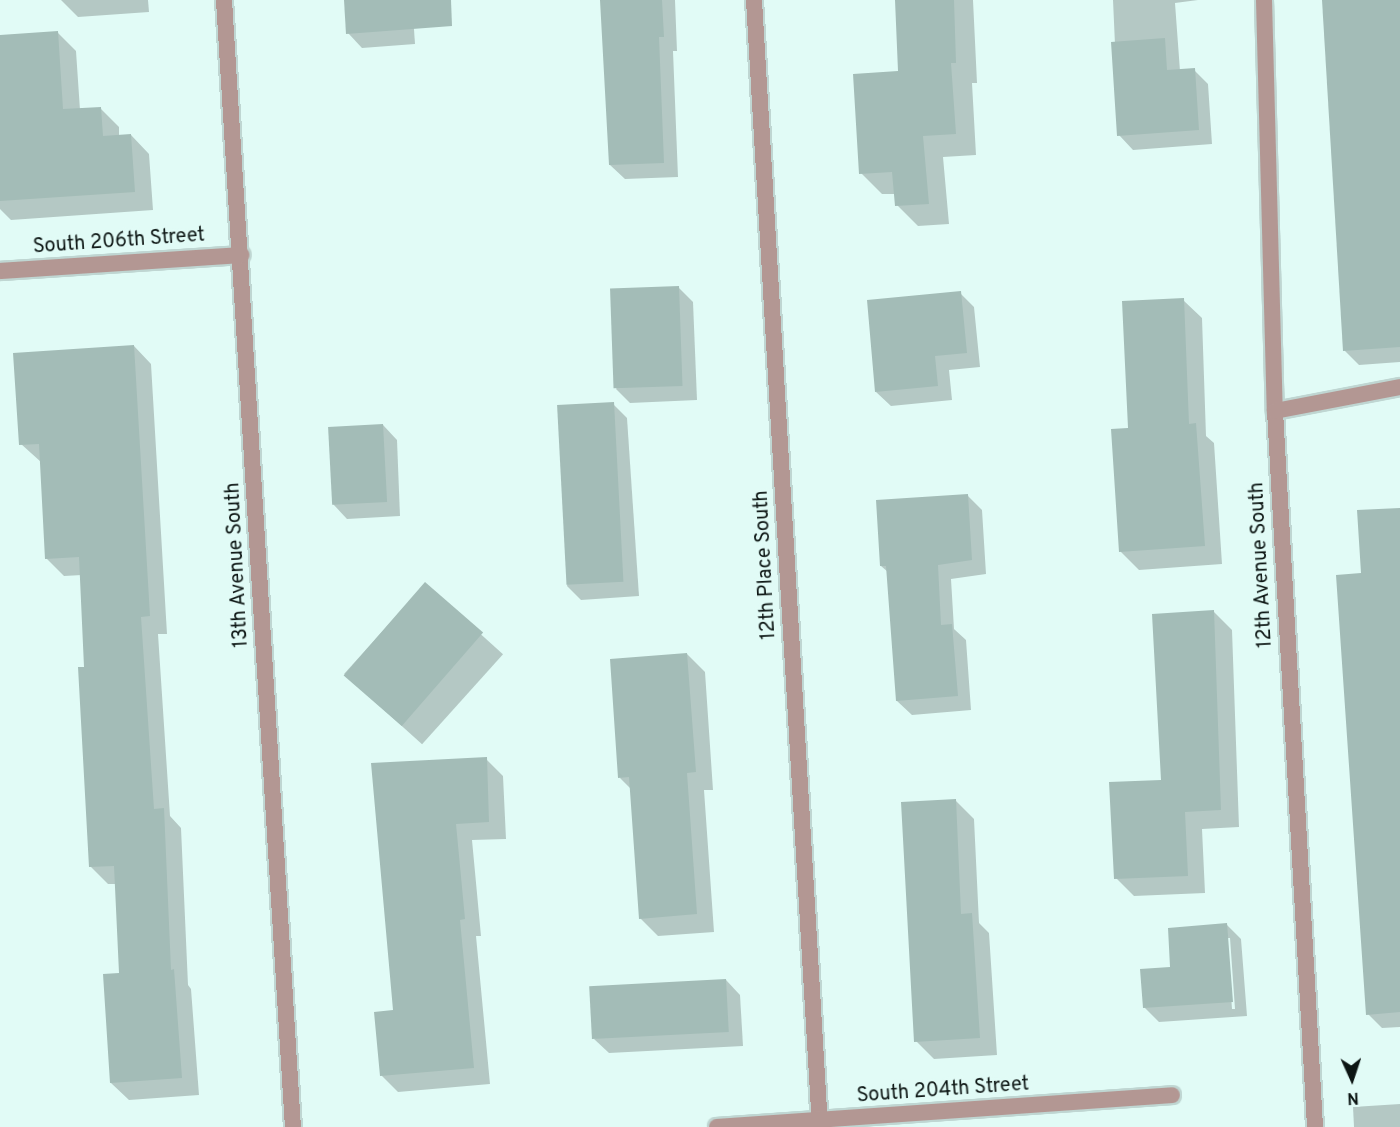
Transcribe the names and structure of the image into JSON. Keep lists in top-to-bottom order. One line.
{"streets":{"street":["South 206th Street","13th Avenue South","12th Place South","12th Avenue South","South 204th Street"]},"crossings":[["South 206th Street","13th Avenue South"],["12th Place South","South 204th Street"]],"north":"bottom"}
